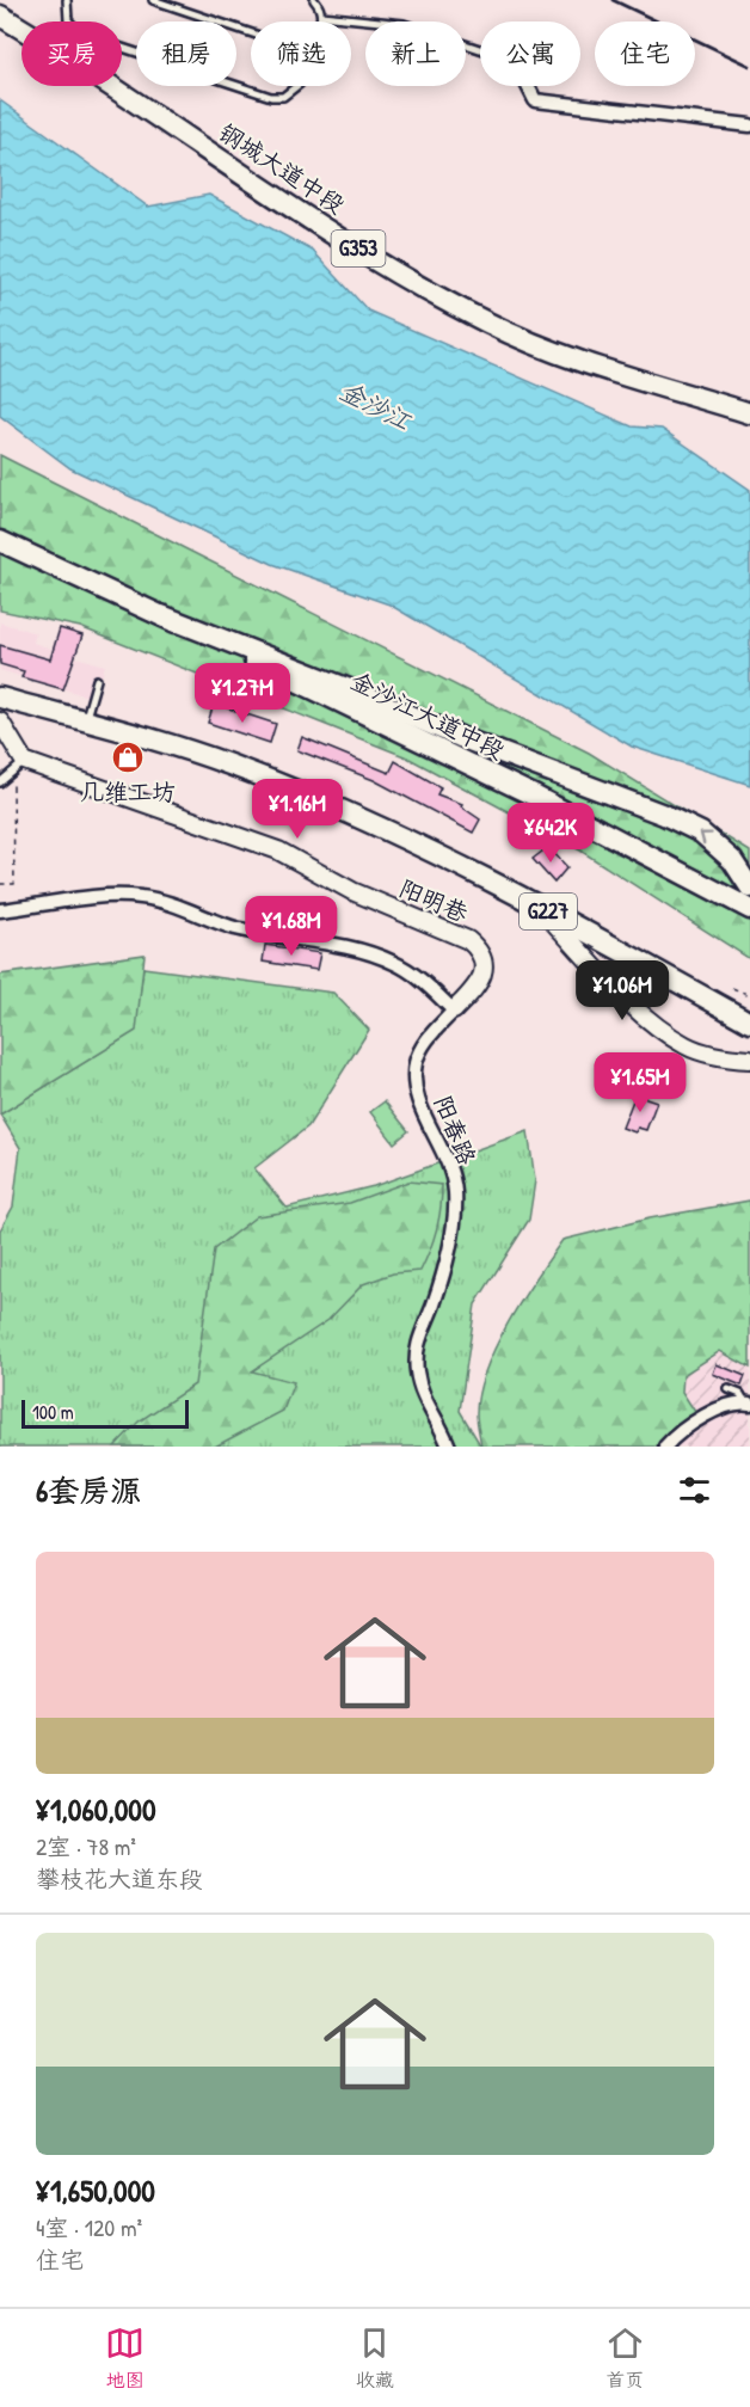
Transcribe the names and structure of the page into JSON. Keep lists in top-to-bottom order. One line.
{"streets":{"main road":["钢城大道中段","G353","金沙江大道中段","G227"],"street":["阳明巷","阳春路"]},"crossings":[["阳明巷","阳春路"]],"water":["金沙江"],"places":{"shop":["几维工坊"]},"scale_bar":"100 m","page":{"chip":["买房","租房","筛选","新上","公寓","住宅"],"price":["¥1.27M","¥1.16M","¥642K","¥1.68M","¥1.06M","¥1.65M"],"scale":"100 m","heading":"6套房源","list":[{"name":"¥1,060,000","note":"2室 · 78 m² · 攀枝花大道东段"},{"name":"¥1,650,000","note":"4室 · 120 m² · 住宅"}],"tabs":["地图","收藏","首页"]}}
